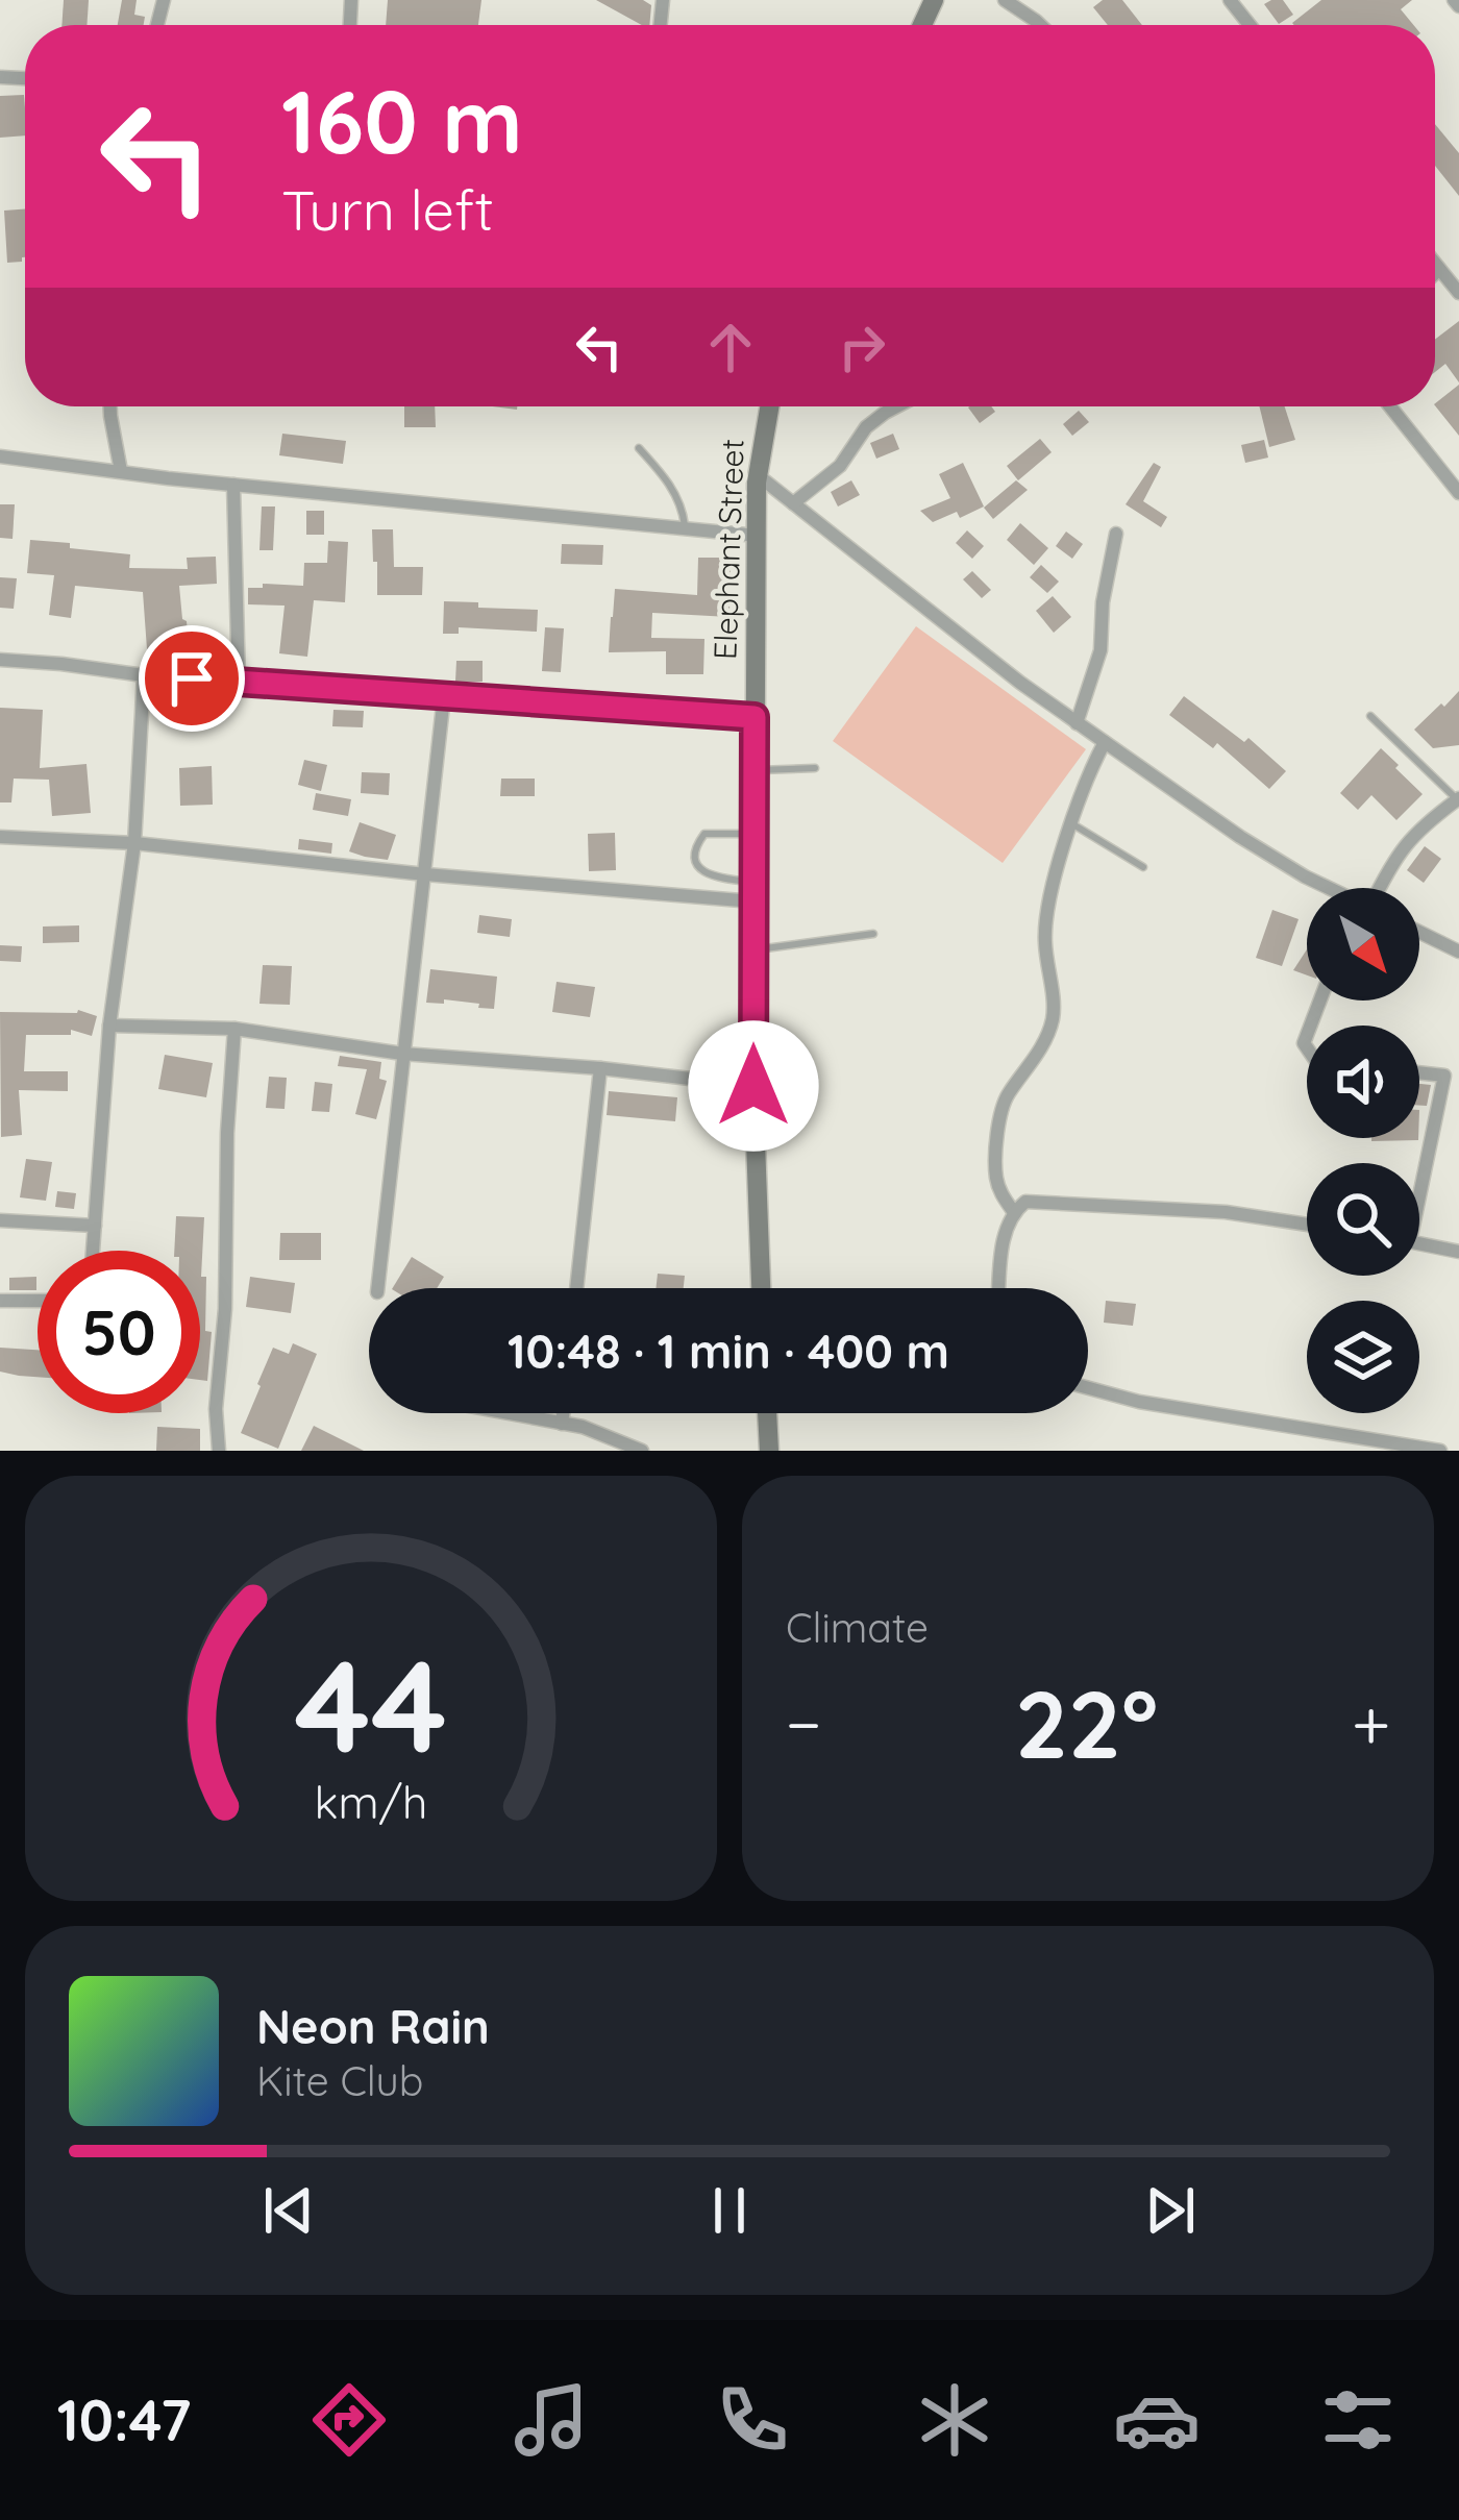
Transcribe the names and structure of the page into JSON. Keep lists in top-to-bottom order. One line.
{"streets":{"main road":["Elephant Street"]},"north":"bottom right","page":{"turn":["160 m","Turn left"],"limit":"50","trip":"10:48 · 1 min · 400 m","tile":"Climate","heat":["−","22°","+"],"song":["Neon Rain","Kite Club"],"tabs":"10:47","gauge":["44","km/h"]}}
